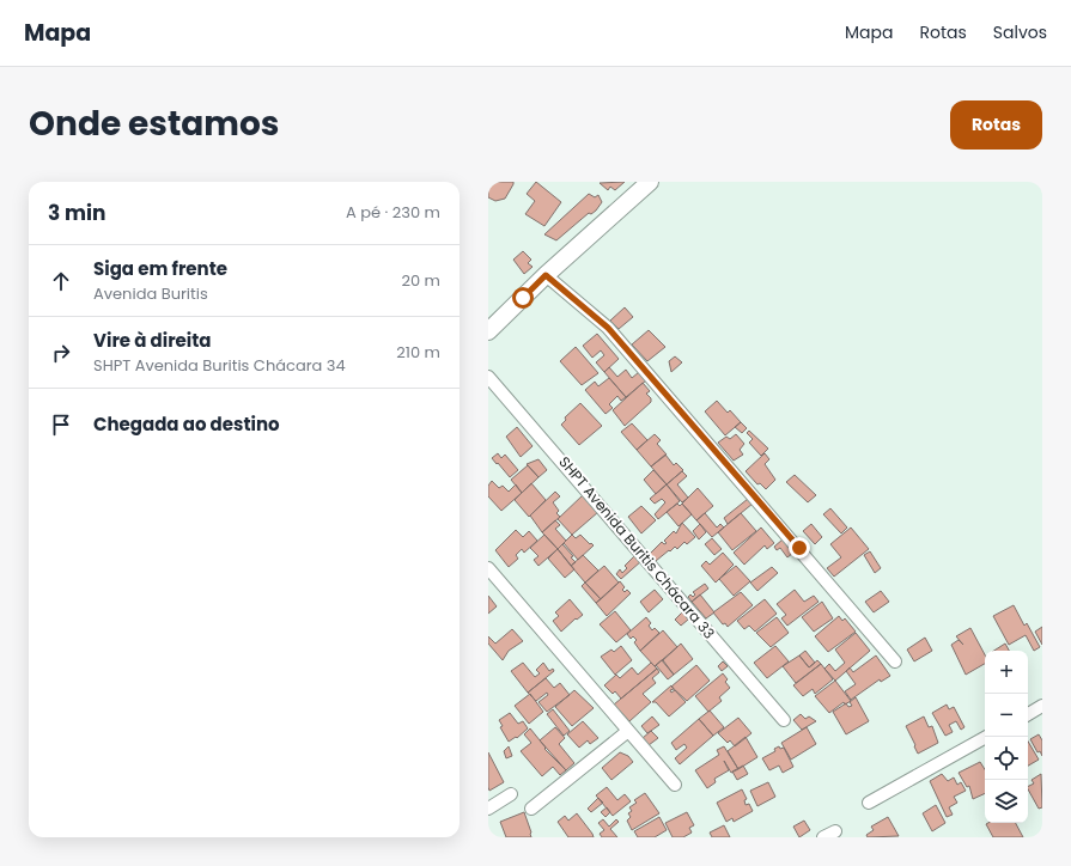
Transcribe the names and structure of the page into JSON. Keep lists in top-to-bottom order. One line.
{"streets":{"street":["SHPT Avenida Buritis Chácara 33"]},"page":{"header":"Mapa","nav":["Mapa","Rotas","Salvos"],"title":"Onde estamos","buttons":"Rotas","heading":["3 min","A pé · 230 m"],"list":[["Siga em frente","Avenida Buritis","20 m"],["Vire à direita","SHPT Avenida Buritis Chácara 34","210 m"],"Chegada ao destino"],"map_buttons":["+","−"]}}
